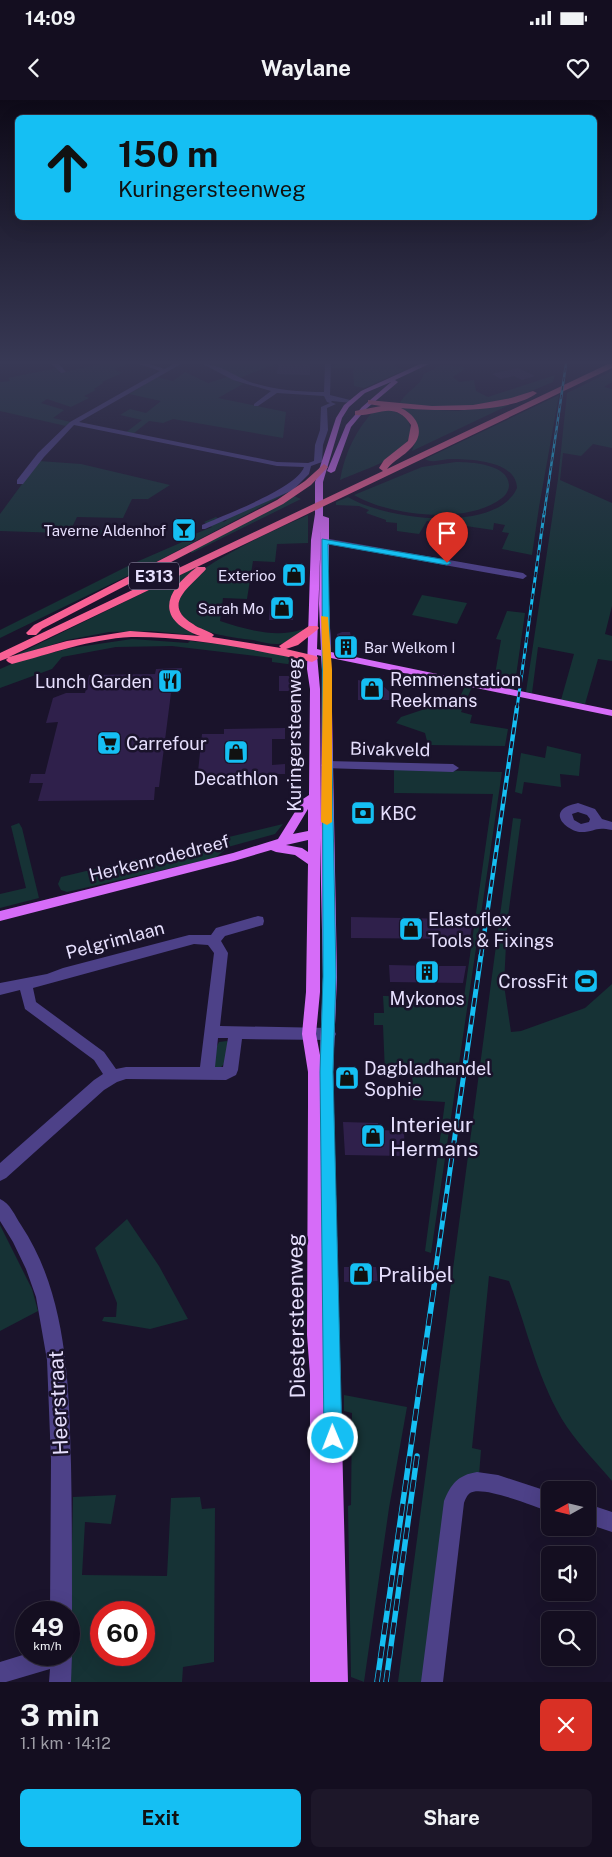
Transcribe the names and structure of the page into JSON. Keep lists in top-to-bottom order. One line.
{"streets":{"highway":["E313"],"main road":["Kuringersteenweg","Herkenrodedreef","Diestersteenweg"],"street":["Bivakveld","Pelgrimlaan","Heerstraat"]},"crossings":[["Kuringersteenweg","Bivakveld"],["Kuringersteenweg","Herkenrodedreef"],["Kuringersteenweg","Diestersteenweg"]],"places":{"bar":["Taverne Aldenhof"],"shop":["Exterioo","Sarah Mo","Remmenstation Reekmans","Decathlon","Elastoflex Tools & Fixings","Dagbladhandel Sophie","Interieur Hermans","Pralibel"],"building":["Bar Welkom I","Mykonos"],"restaurant":["Lunch Garden"],"supermarket":["Carrefour"],"bank":["KBC"],"sports":["CrossFit"]},"north":"left","page":{"status":"14:09","header":"Waylane","turn":["150 m","Kuringersteenweg"],"speed":"49 km/h","limit":"60","heading":["3 min","1.1 km · 14:12"],"buttons":["Exit","Share"]}}
